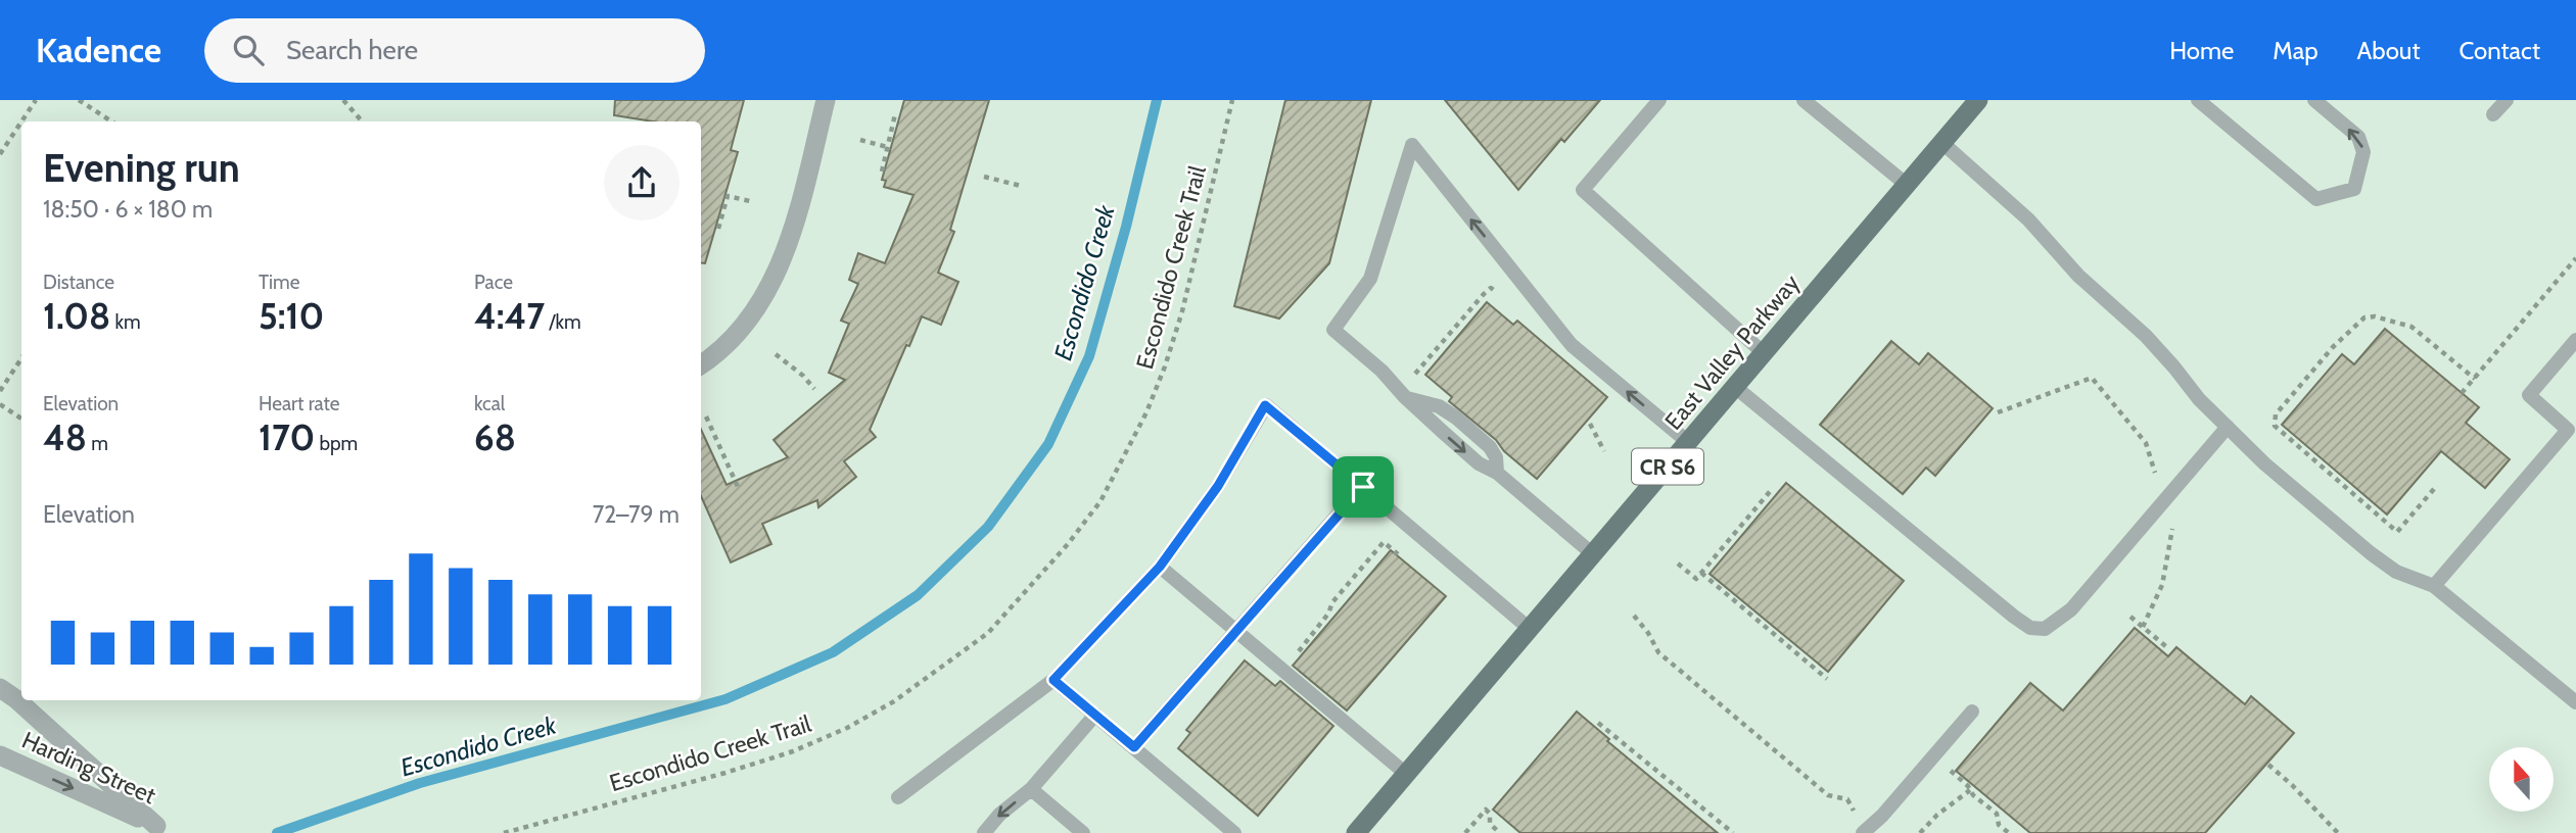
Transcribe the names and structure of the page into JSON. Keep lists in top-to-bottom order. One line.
{"streets":{"main road":["East Valley Parkway","CR S6"],"street":["Harding Street"],"path":["Escondido Creek Trail"]},"water":["Escondido Creek"],"north":"top","page":{"header":"Kadence","search":"Search here","nav":["Home","Map","About","Contact"],"heading":["Evening run","18:50 · 6 × 180 m"],"stats":[["Distance","1.08 km"],["Time","5:10"],["Pace","4:47 /km"],["Elevation","48 m"],["Heart rate","170 bpm"],["kcal","68"]],"chart":["Elevation","72–79 m"]}}
